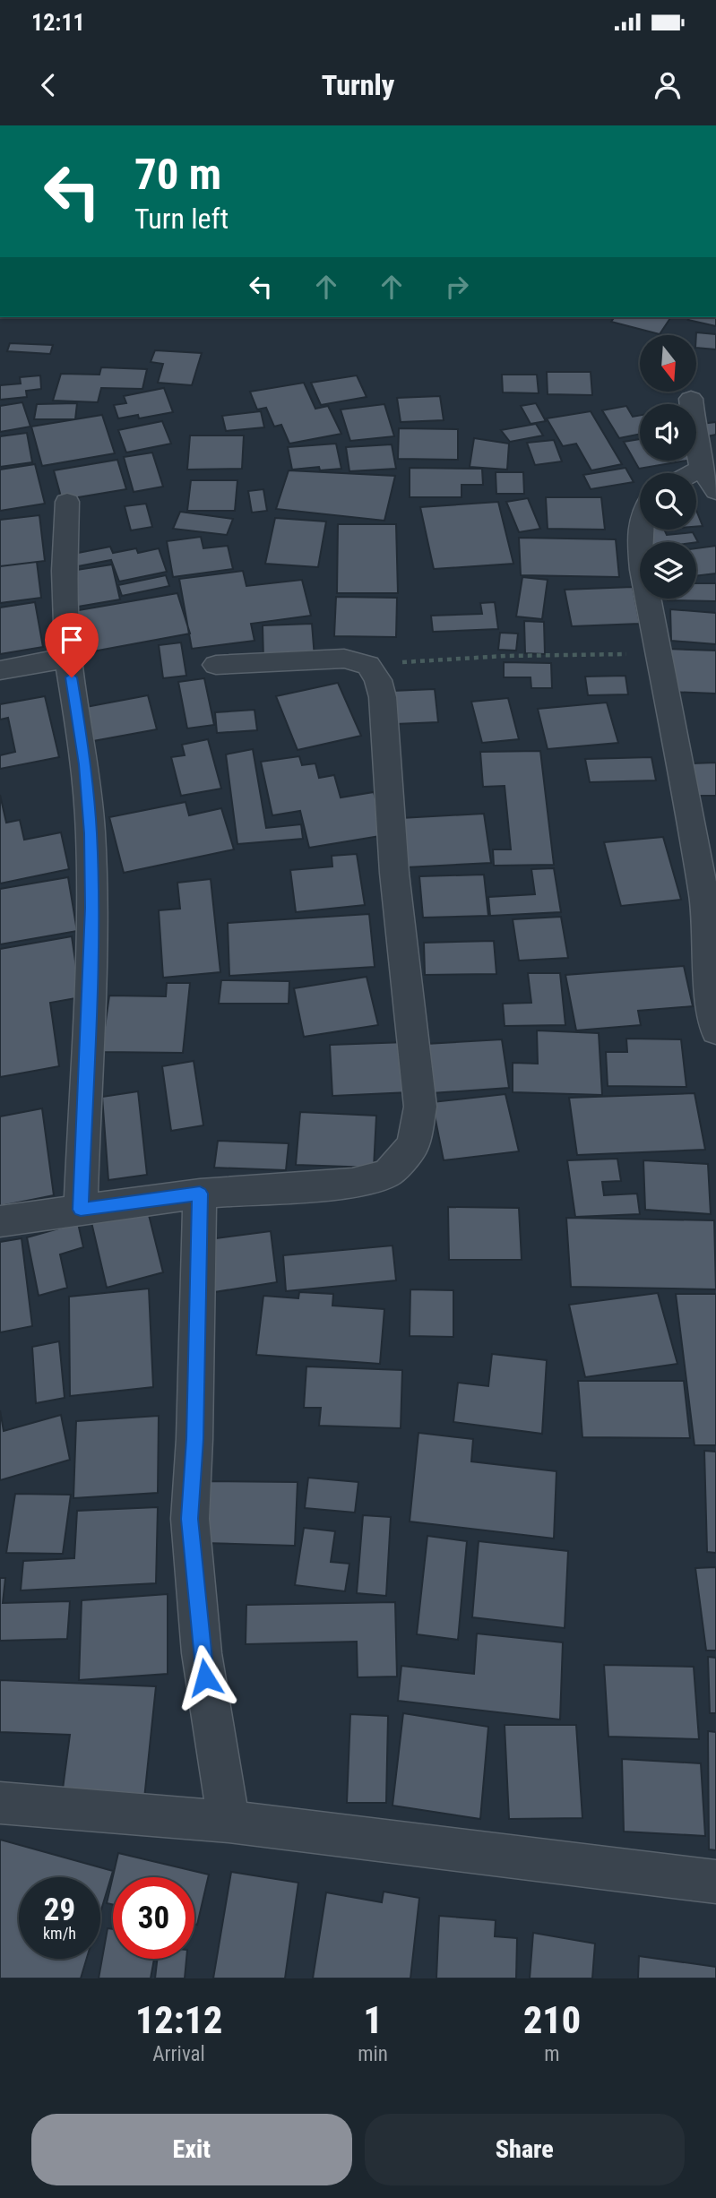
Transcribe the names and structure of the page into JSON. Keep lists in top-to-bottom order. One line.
{"north":"bottom","page":{"status":"12:11","header":"Turnly","turn":["70 m","Turn left"],"speed":"29 km/h","limit":"30","eta":["12:12","Arrival","1","min","210","m"],"buttons":["Exit","Share"]}}
